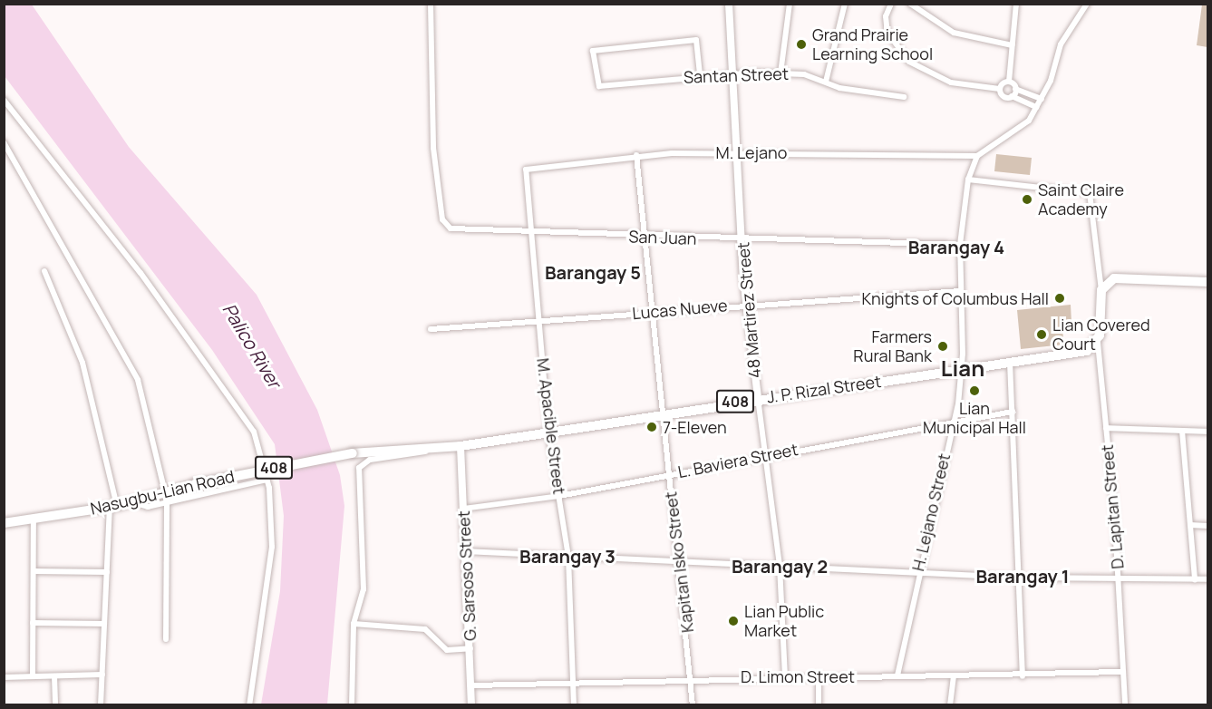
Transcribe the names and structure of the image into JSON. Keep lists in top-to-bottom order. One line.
{"streets":{"main road":["J. P. Rizal Street","408","Nasugbu-Lian Road"],"street":["Santan Street","M. Lejano","San Juan","Lucas Nueve","48 Martirez Street","M. Apacible Street","L. Baviera Street","D. Lapitan Street","H. Lejano Street","Kapitan Isko Street","G. Sarsoso Street","D. Limon Street"]},"crossings":[["Santan Street","48 Martirez Street"],["M. Lejano","48 Martirez Street"],["M. Lejano","M. Apacible Street"],["M. Lejano","H. Lejano Street"],["M. Lejano","Kapitan Isko Street"],["San Juan","48 Martirez Street"],["San Juan","M. Apacible Street"],["San Juan","H. Lejano Street"],["San Juan","Kapitan Isko Street"],["Lucas Nueve","48 Martirez Street"],["Lucas Nueve","M. Apacible Street"],["Lucas Nueve","H. Lejano Street"],["Lucas Nueve","Kapitan Isko Street"],["48 Martirez Street","J. P. Rizal Street"],["48 Martirez Street","L. Baviera Street"],["48 Martirez Street","D. Limon Street"],["J. P. Rizal Street","M. Apacible Street"],["J. P. Rizal Street","Nasugbu-Lian Road"],["J. P. Rizal Street","D. Lapitan Street"],["J. P. Rizal Street","H. Lejano Street"],["J. P. Rizal Street","Kapitan Isko Street"],["J. P. Rizal Street","G. Sarsoso Street"],["M. Apacible Street","L. Baviera Street"],["M. Apacible Street","D. Limon Street"],["L. Baviera Street","H. Lejano Street"],["L. Baviera Street","Kapitan Isko Street"],["L. Baviera Street","G. Sarsoso Street"],["D. Lapitan Street","D. Limon Street"],["H. Lejano Street","D. Limon Street"],["Kapitan Isko Street","D. Limon Street"],["G. Sarsoso Street","D. Limon Street"]],"districts":["Barangay 4","Barangay 5","Lian","Barangay 3","Barangay 2","Barangay 1"],"water":["Palico River"],"places":["Grand Prairie Learning School","Saint Claire Academy","Knights of Columbus Hall","Lian Covered Court","Farmers Rural Bank","Lian Municipal Hall","7-Eleven","Lian Public Market"]}
